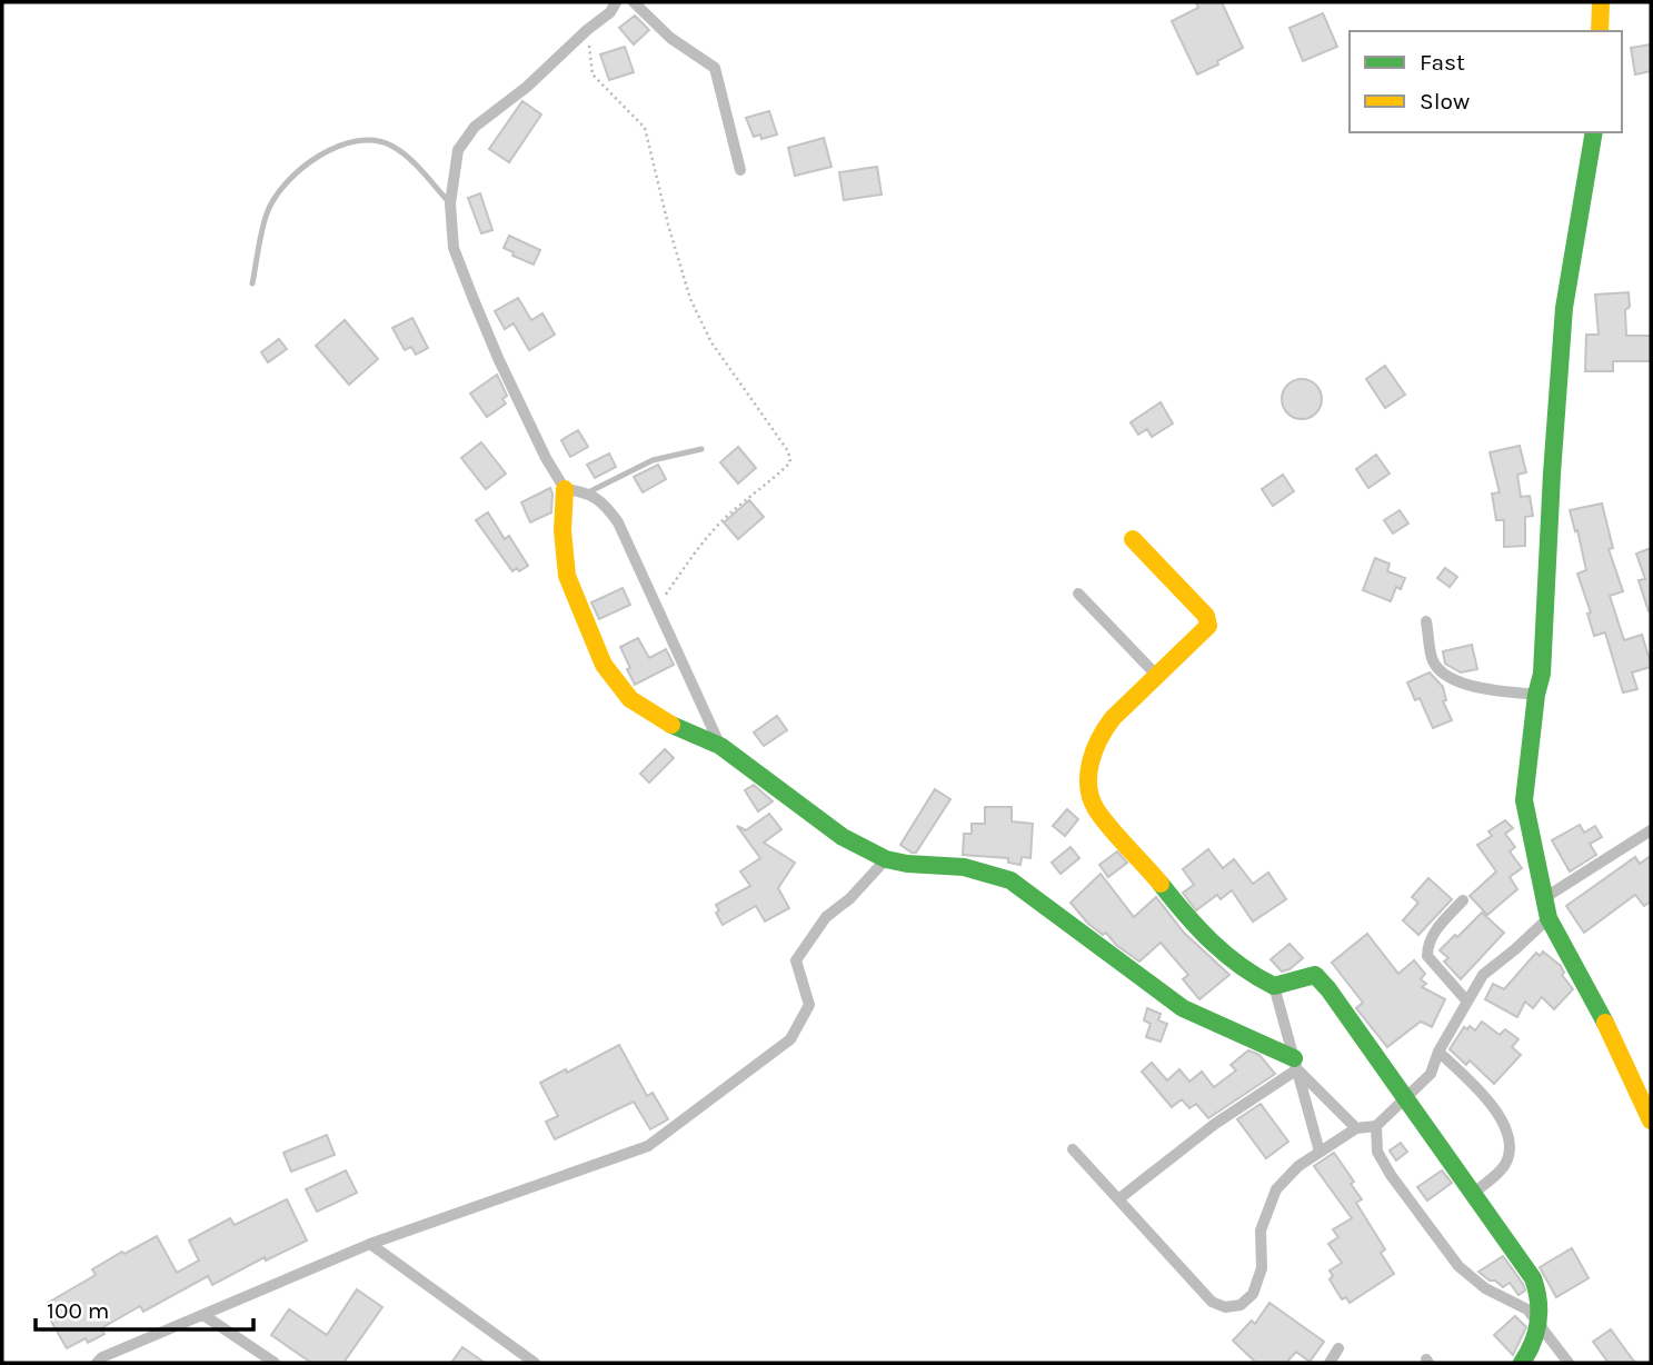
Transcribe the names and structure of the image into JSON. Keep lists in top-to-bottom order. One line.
{"legend":["Fast","Slow"],"scale_bar":"100 m"}
